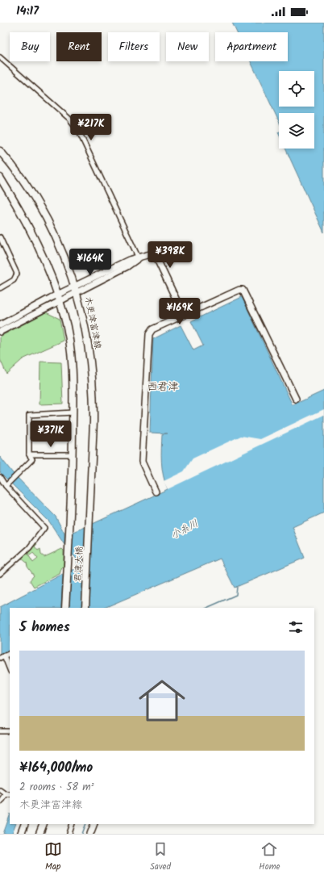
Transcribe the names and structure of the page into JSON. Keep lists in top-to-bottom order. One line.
{"streets":{"main road":["木更津富津線","君津大橋"]},"crossings":[["木更津富津線","君津大橋"]],"districts":["西君津"],"water":["小糸川"],"page":{"status":"14:17","chip":["Buy","Rent","Filters","New","Apartment"],"price":["¥217K","¥398K","¥164K","¥169K","¥371K"],"heading":"5 homes","list":[{"name":"¥164,000/mo","note":"2 rooms · 58 m² · 木更津富津線"}],"tabs":["Map","Saved","Home"]}}
